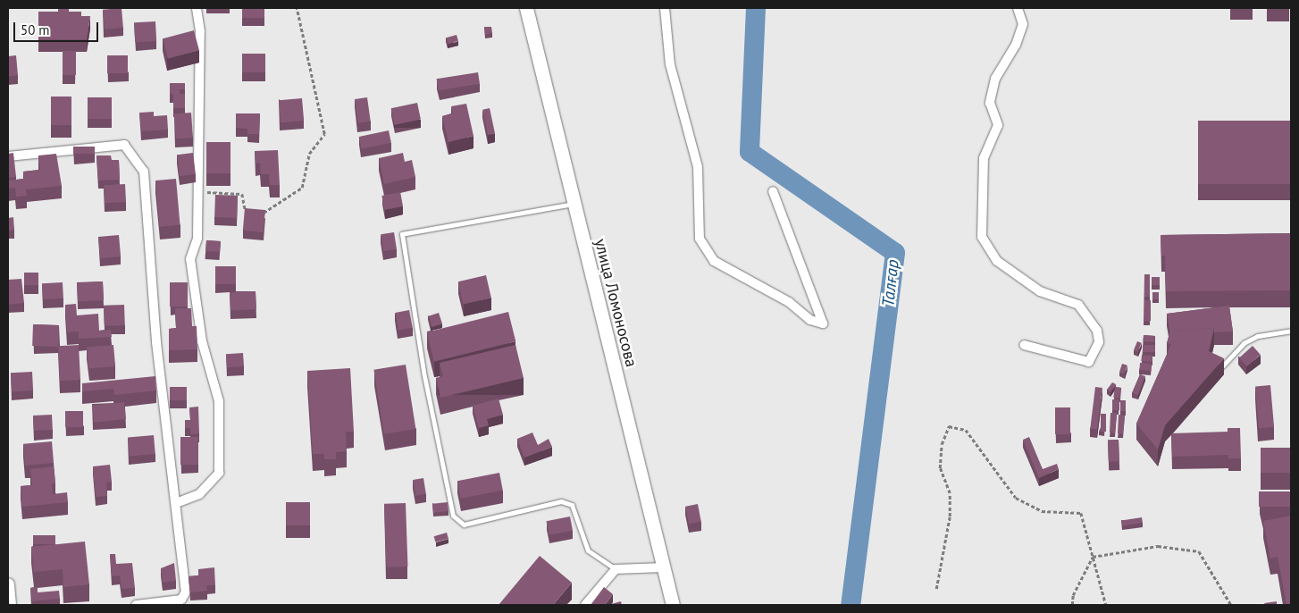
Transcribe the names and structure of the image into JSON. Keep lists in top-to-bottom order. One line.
{"streets":{"main road":["улица Ломоносова"]},"water":["Талғар"],"scale_bar":"50 m"}
